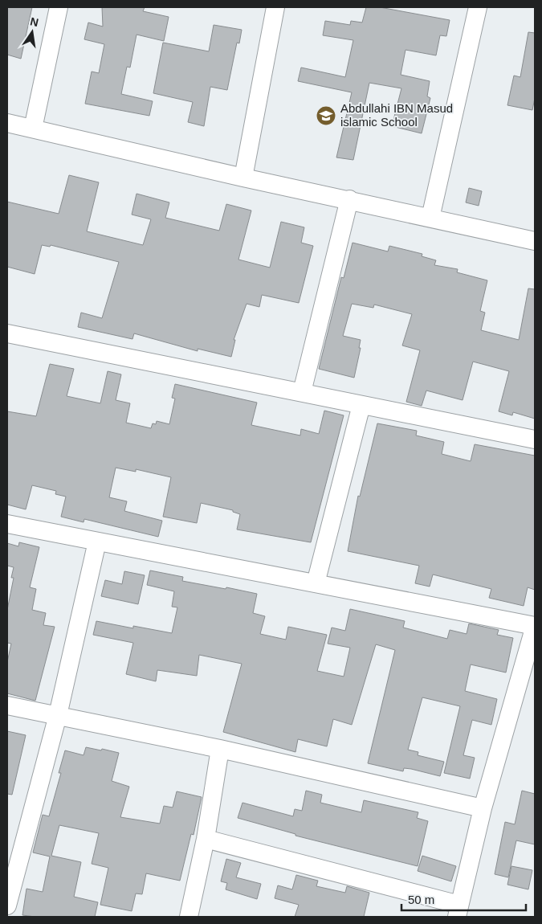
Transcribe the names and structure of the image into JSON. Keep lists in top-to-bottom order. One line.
{"places":{"school or university":["Abdullahi IBN Masud islamic School"]},"scale_bar":"50 m","north":"top"}
